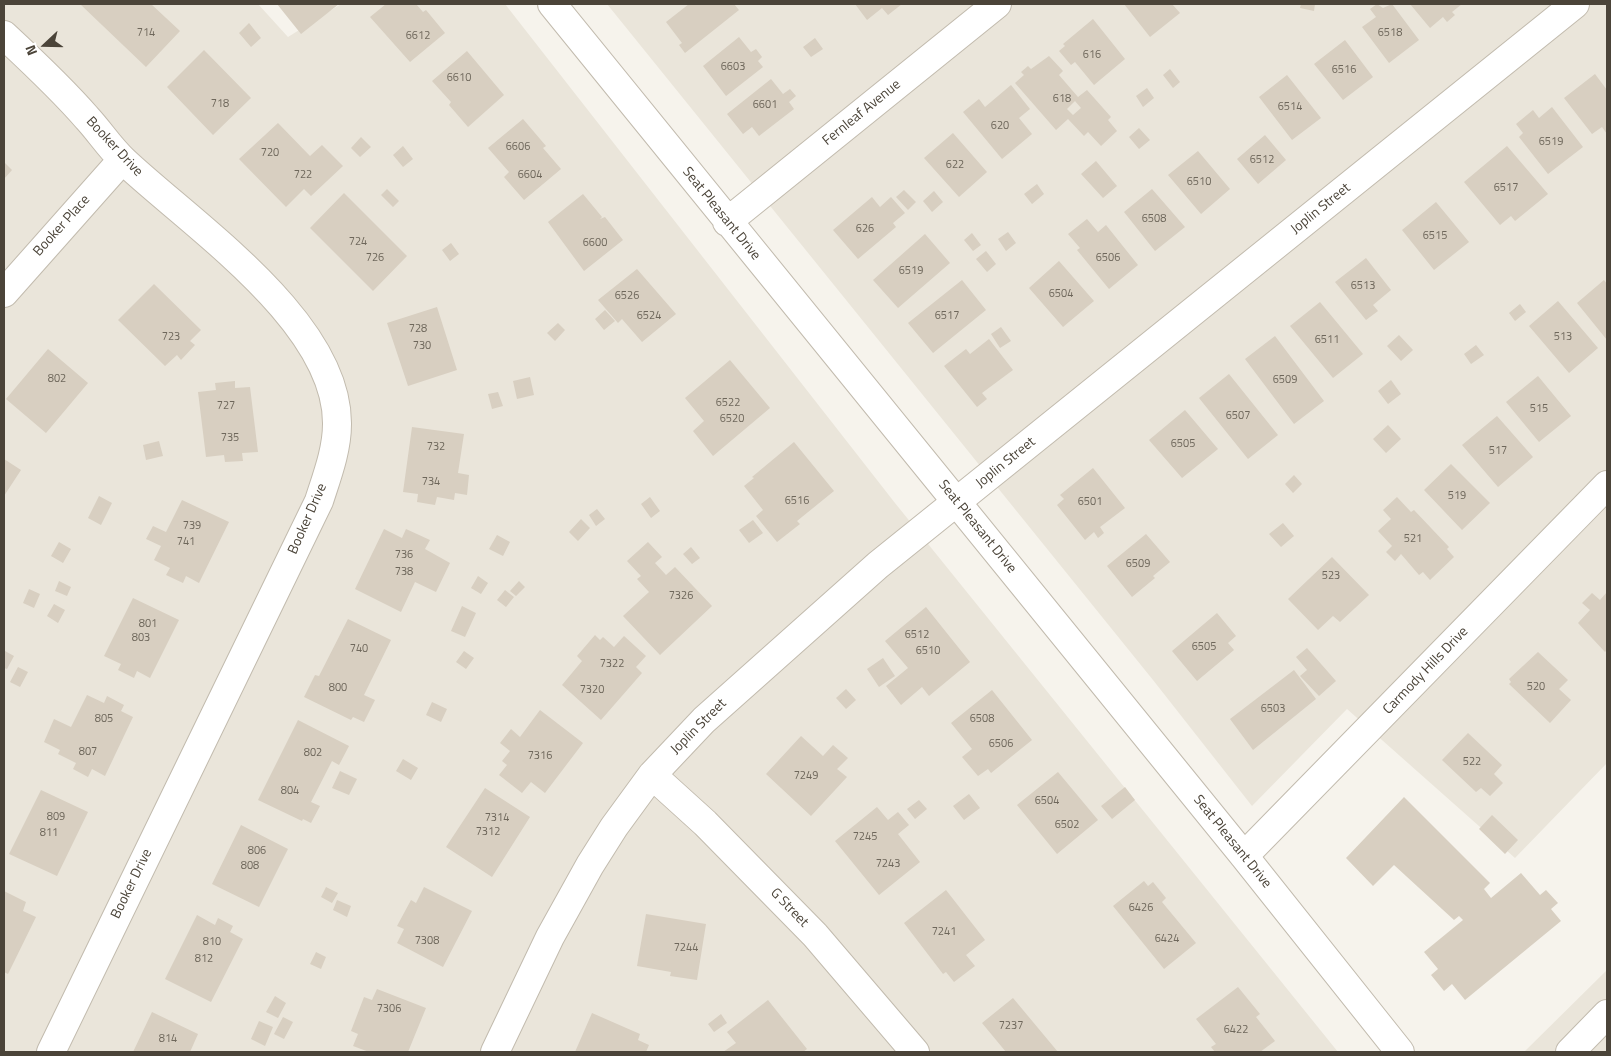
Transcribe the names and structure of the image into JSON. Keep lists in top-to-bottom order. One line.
{"streets":{"street":["Fernleaf Avenue","Booker Drive","Joplin Street","Seat Pleasant Drive","Booker Place","Carmody Hills Drive","G Street"]},"crossings":[["Fernleaf Avenue","Seat Pleasant Drive"],["Booker Drive","Booker Place"],["Joplin Street","Seat Pleasant Drive"],["Joplin Street","G Street"],["Seat Pleasant Drive","Carmody Hills Drive"]],"house_numbers":["714","6518","6612","616","6603","6516","6610","618","718","6601","6514","620","6519","6606","720","6512","622","722","6604","6510","6517","6508","626","6515","724","6600","726","6506","6519","6513","6504","6526","6524","6517","728","723","513","6511","730","802","6509","6522","727","515","6507","6520","735","6505","732","517","734","519","6516","6501","739","521","741","736","6509","738","523","7326","801","6512","803","6505","740","6510","7322","520","800","7320","6503","805","6508","6506","807","802","7316","522","7249","804","6504","809","7314","6502","7312","811","7245","806","7243","808","6426","7241","6424","7308","810","7244","812","7306","7237","6422","814"],"north":"left"}
